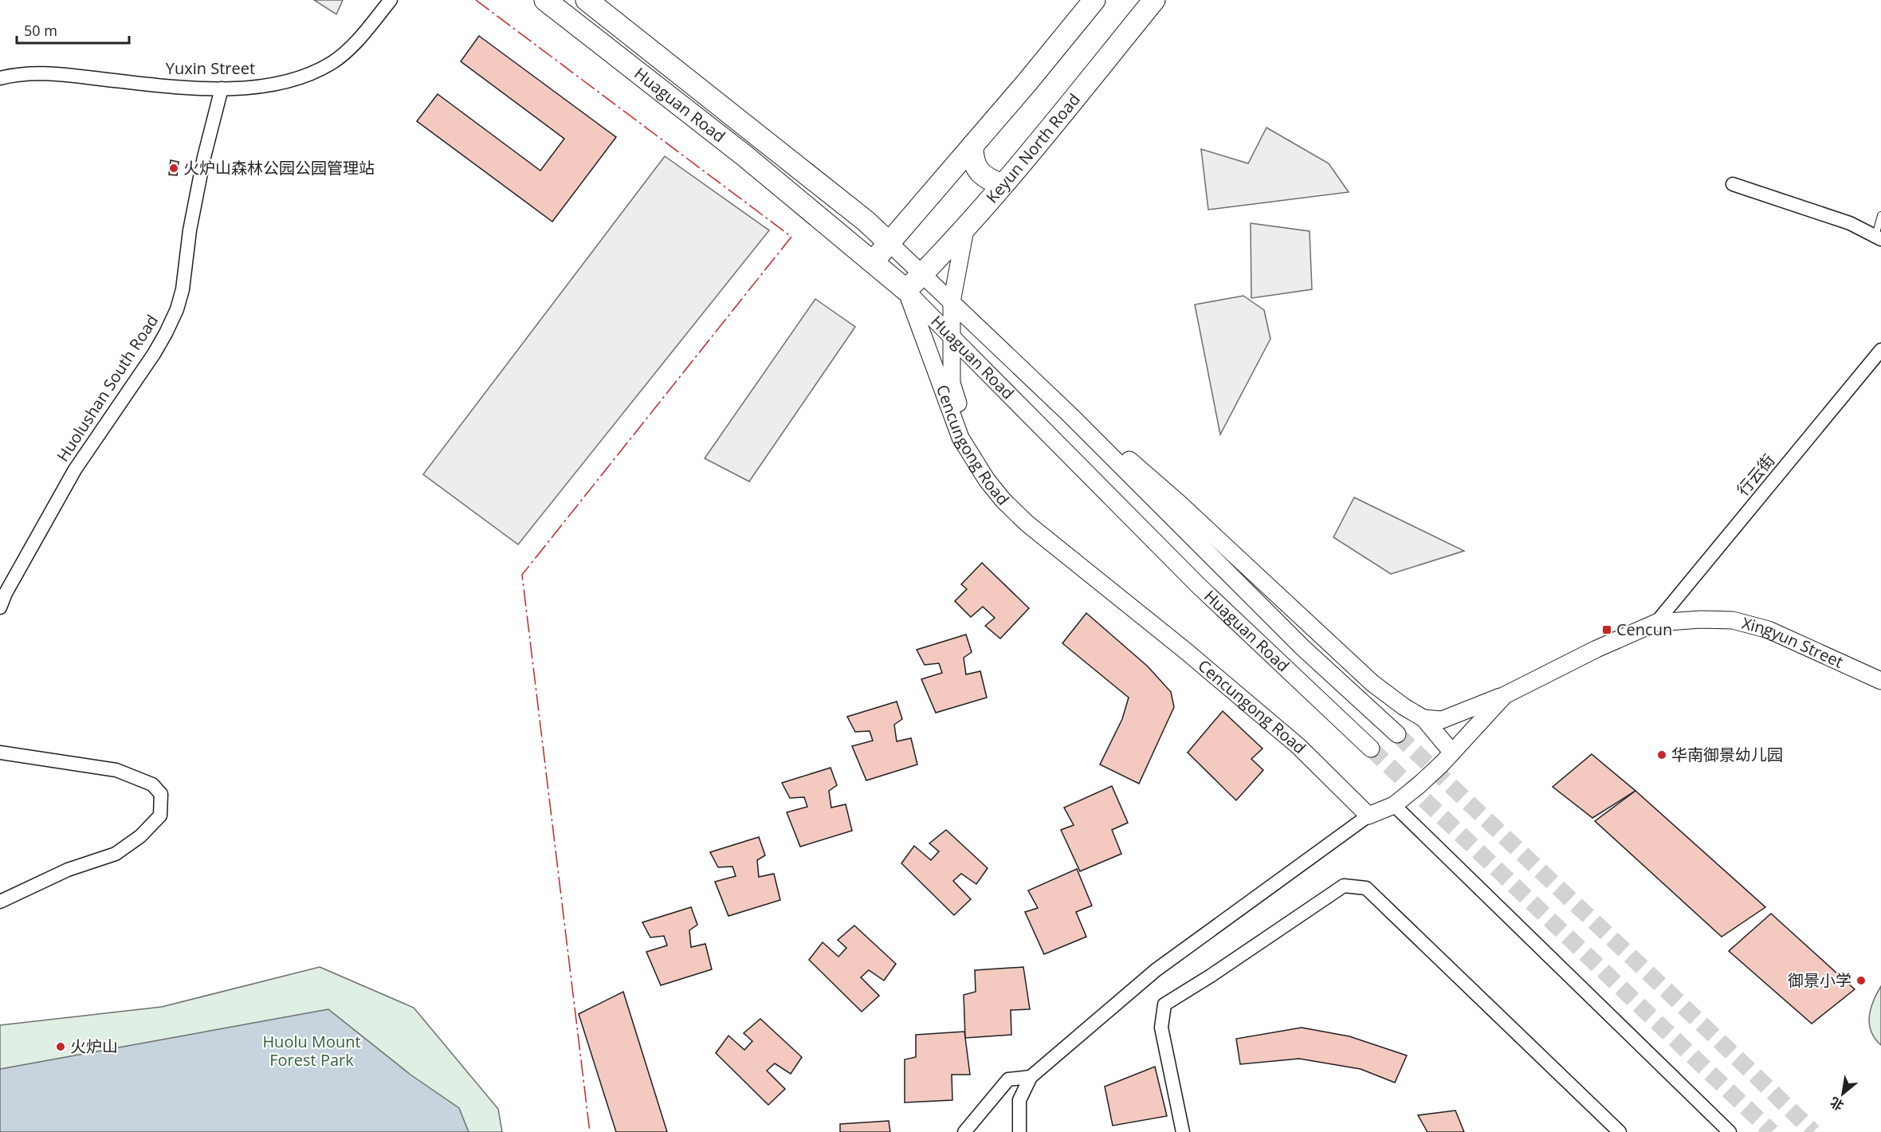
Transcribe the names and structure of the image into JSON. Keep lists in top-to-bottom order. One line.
{"streets":{"main road":["Huaguan Road","Keyun North Road"],"street":["Yuxin Street","Huolushan South Road","Cencungong Road","行云街","Xingyun Street"]},"crossings":[["Yuxin Street","Huolushan South Road"],["Huaguan Road","Keyun North Road"],["Huaguan Road","Cencungong Road"],["Keyun North Road","Cencungong Road"],["行云街","Xingyun Street"]],"parks":["Huolu Mount Forest Park"],"places":{"other":["火炉山森林公园公园管理站","华南御景幼儿园","御景小学","火炉山"],"transit":["Cencun"]},"scale_bar":"50 m","north":"bottom left"}
